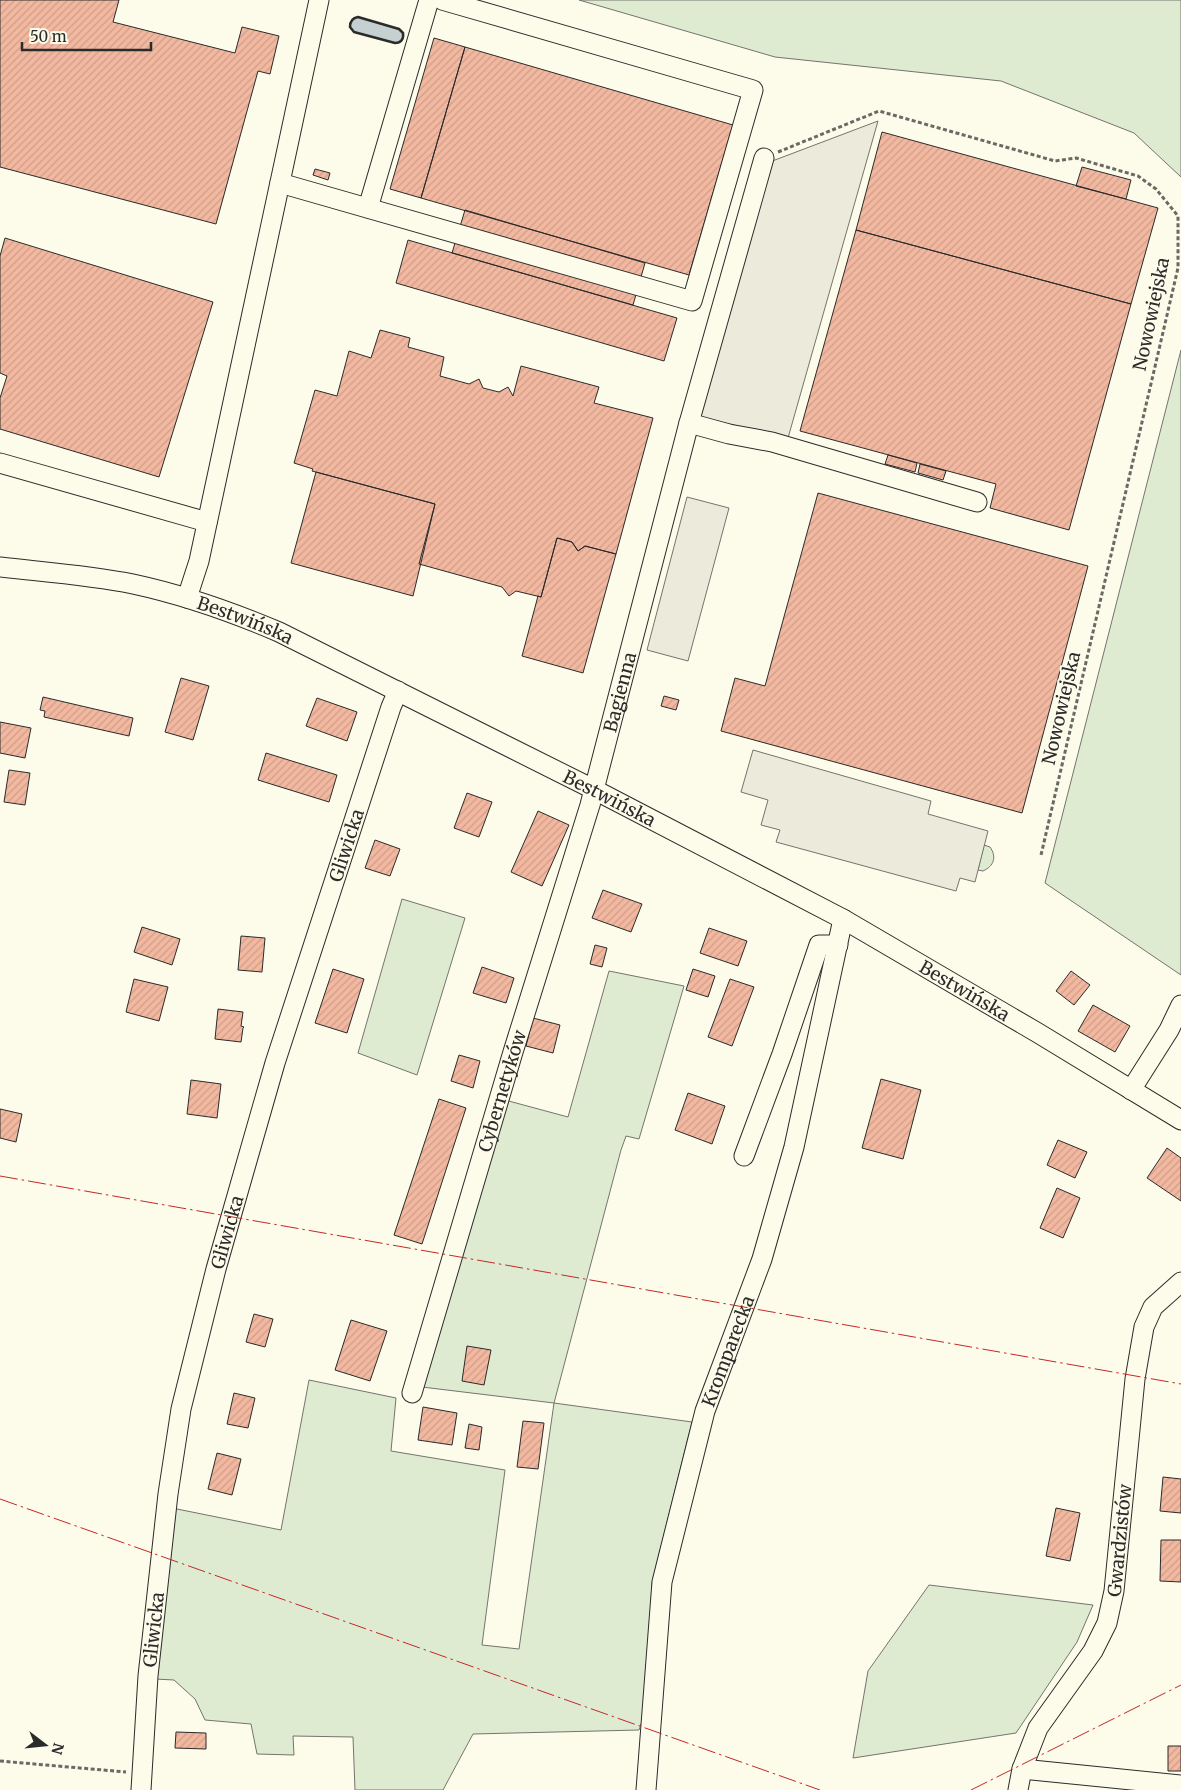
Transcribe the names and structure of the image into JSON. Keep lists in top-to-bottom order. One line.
{"streets":{"street":["Bestwińska","Bagienna","Gliwicka","Cybernetyków","Kromparecka","Gwardzistów"],"path":["Nowowiejska"]},"crossings":[["Nowowiejska","Bagienna"],["Bestwińska","Bagienna"],["Bestwińska","Gliwicka"],["Bestwińska","Cybernetyków"],["Bestwińska","Kromparecka"],["Bagienna","Cybernetyków"]],"scale_bar":"50 m","north":"right"}
